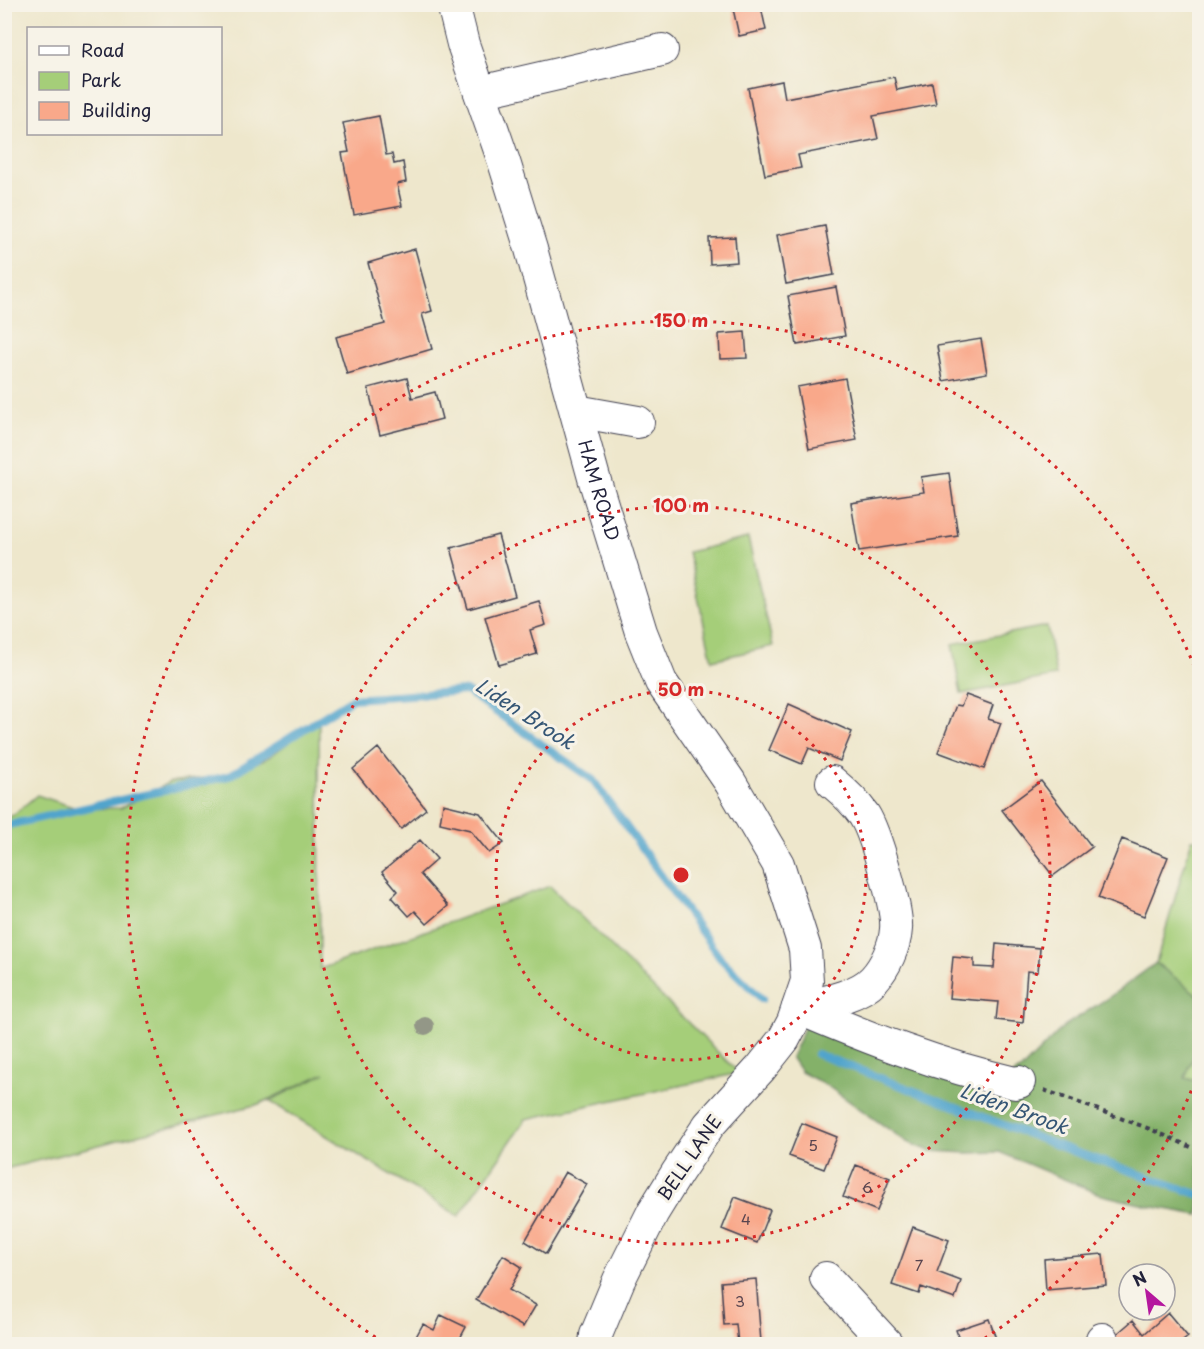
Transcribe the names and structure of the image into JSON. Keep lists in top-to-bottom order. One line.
{"streets":{"street":["HAM ROAD","BELL LANE"]},"crossings":[["HAM ROAD","BELL LANE"]],"water":["Liden Brook"],"house_numbers":["5","6","4","7","3"],"legend":["Road","Park","Building"],"north":"top left","rings":["150 m","100 m","50 m"]}
